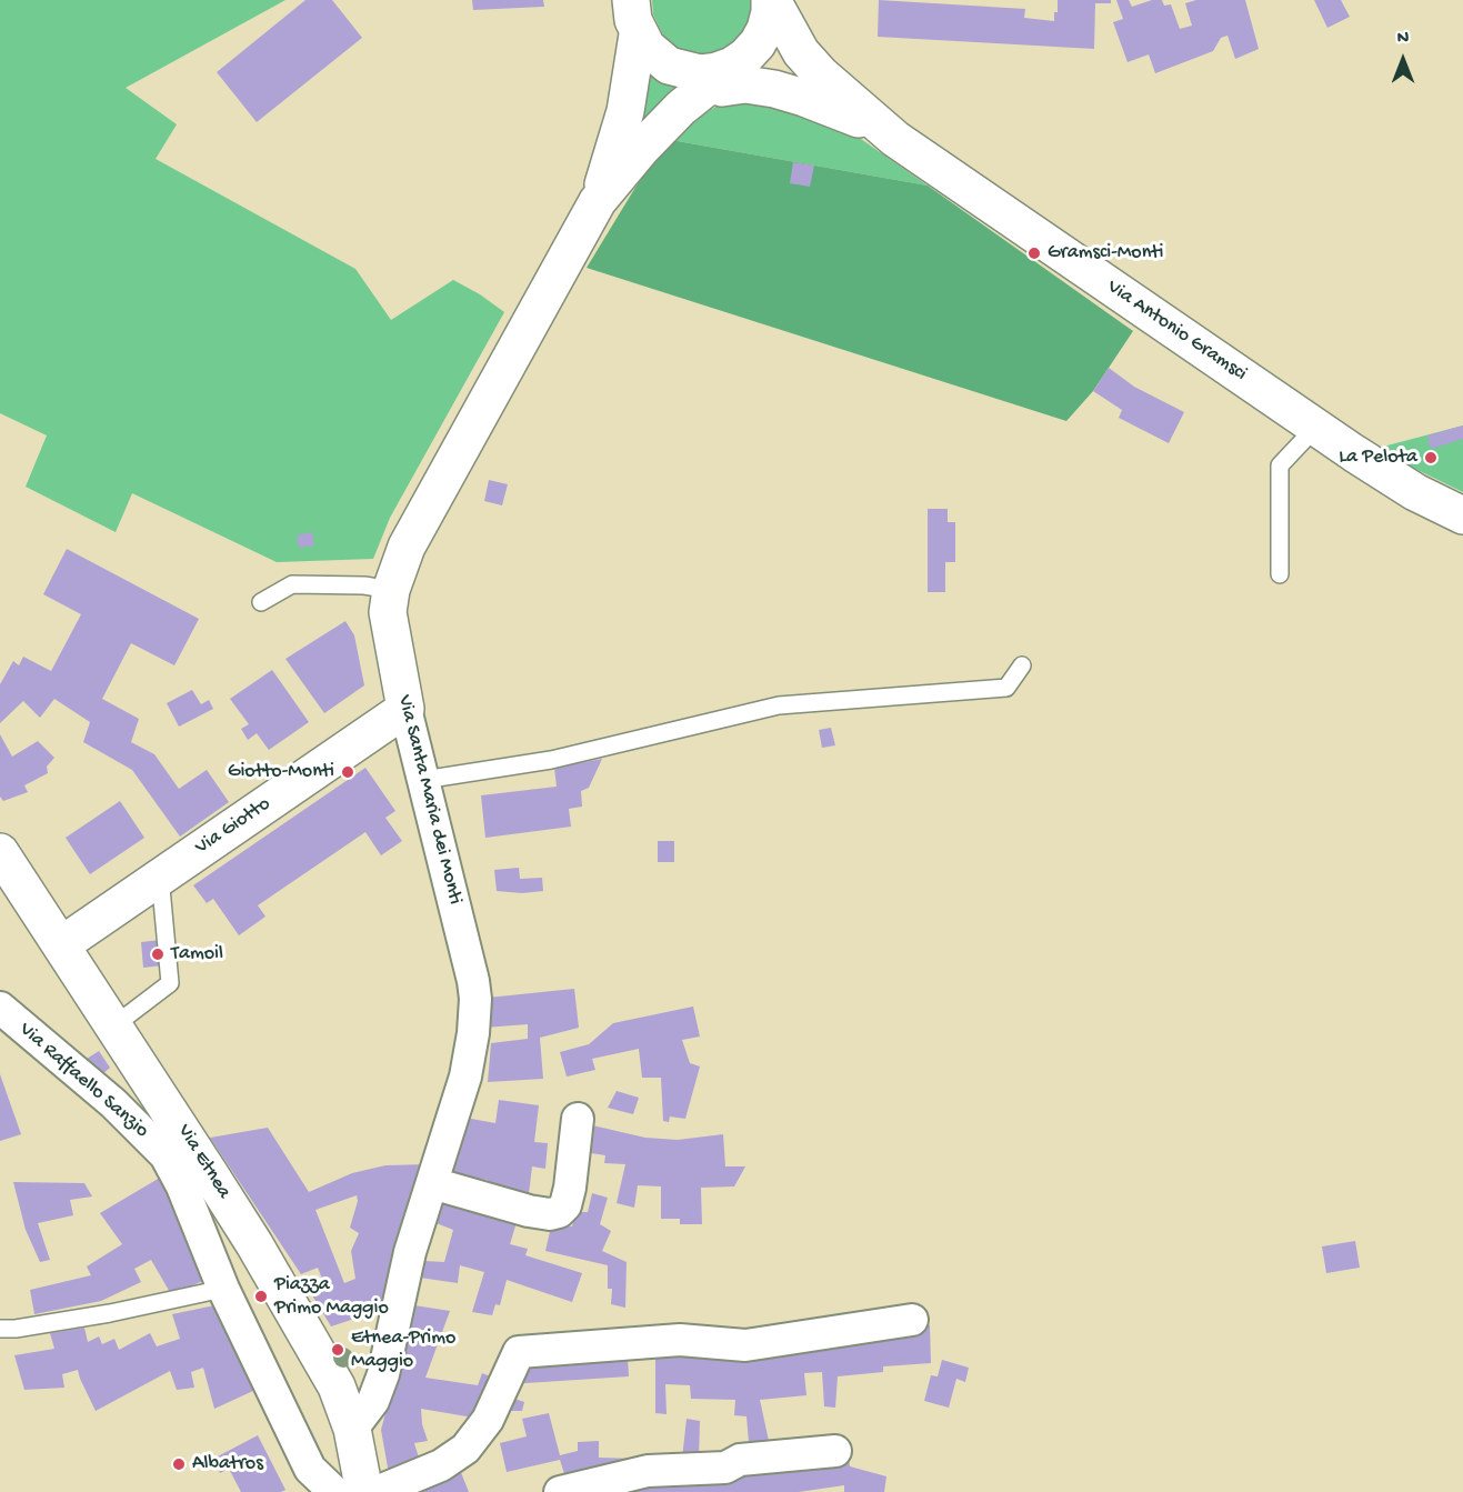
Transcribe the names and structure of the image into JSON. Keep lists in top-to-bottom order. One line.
{"streets":{"main road":["Via Antonio Gramsci","Via Santa Maria dei Monti","Via Giotto","Via Etnea"],"street":["Via Raffaello Sanzio"]},"crossings":[["Via Santa Maria dei Monti","Via Giotto"],["Via Santa Maria dei Monti","Via Etnea"],["Via Giotto","Via Etnea"]],"places":["Gramsci-Monti","La Pelota","Giotto-Monti","Tamoil","Piazza Primo Maggio","Etnea-Primo Maggio","Albatros"],"north":"top"}
